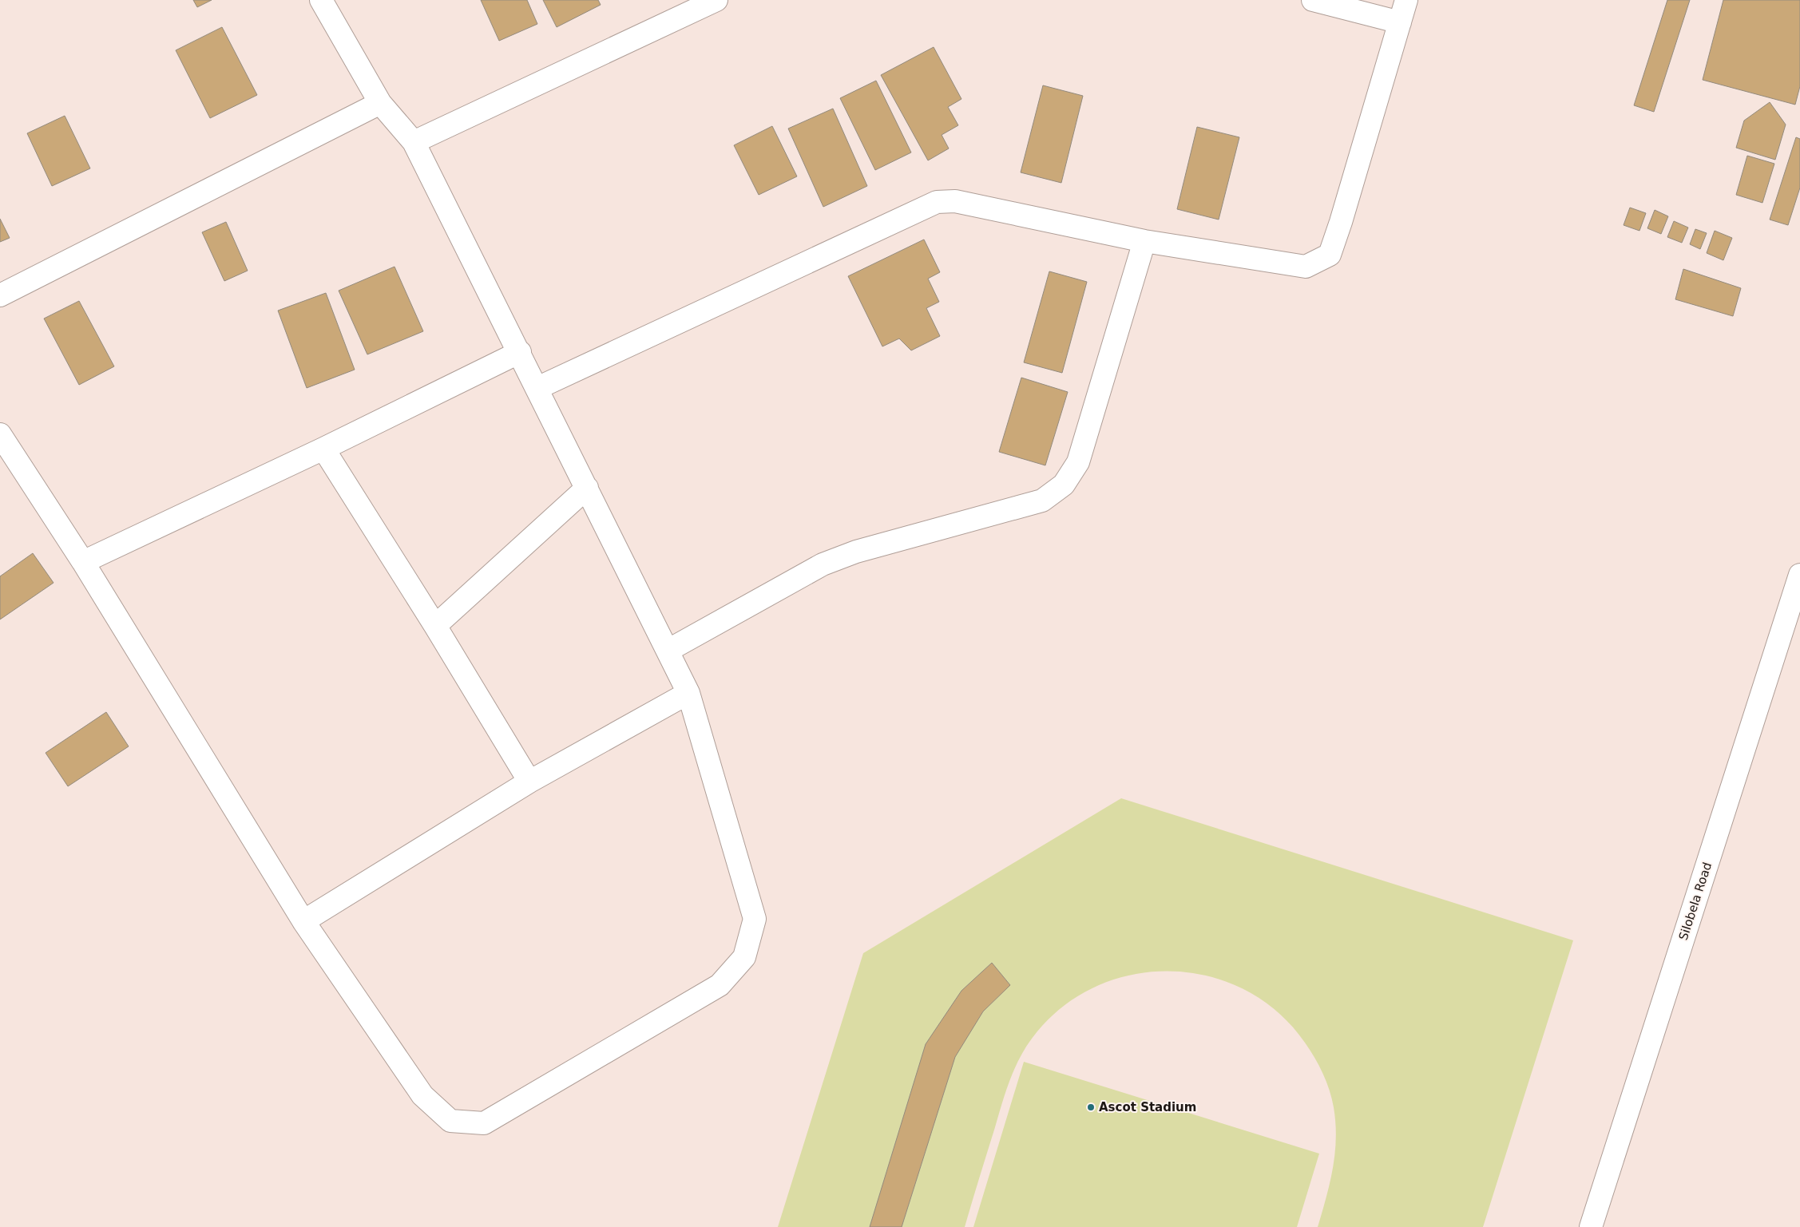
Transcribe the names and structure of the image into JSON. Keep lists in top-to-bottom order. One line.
{"streets":{"street":["Silobela Road"]},"places":["Ascot Stadium"]}
